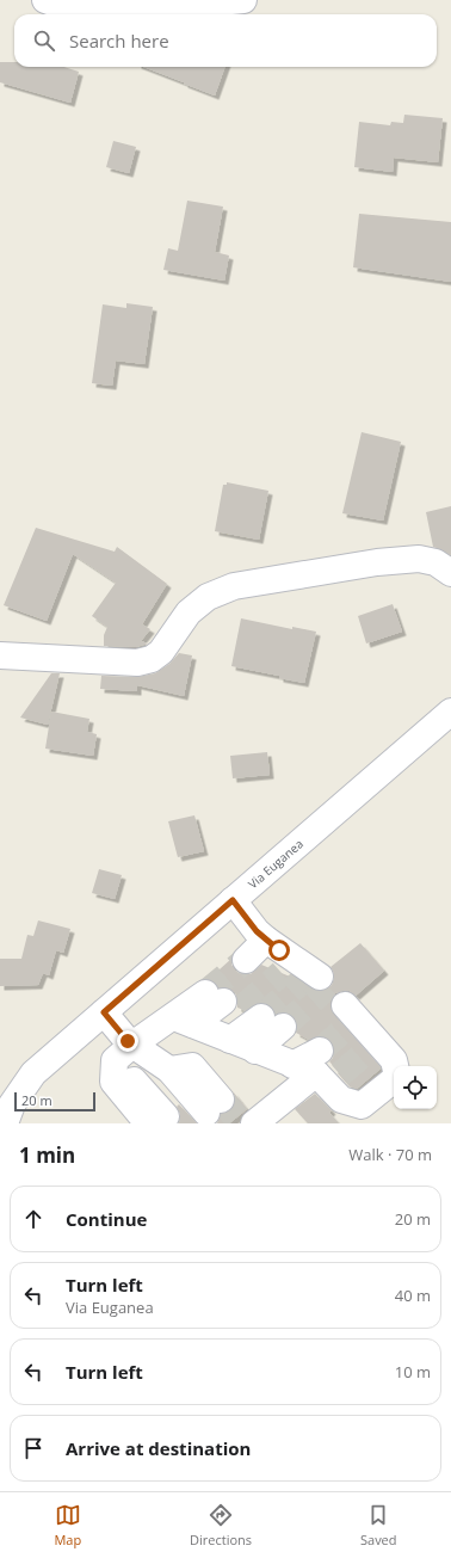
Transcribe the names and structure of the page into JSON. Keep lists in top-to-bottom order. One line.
{"streets":{"street":["Via Euganea"]},"scale_bar":"20 m","page":{"search":"Search here","scale":"20 m","heading":["1 min","Walk · 70 m"],"list":[["Continue","20 m"],["Turn left","Via Euganea","40 m"],["Turn left","10 m"],"Arrive at destination"],"nav":["Map","Directions","Saved"]}}
